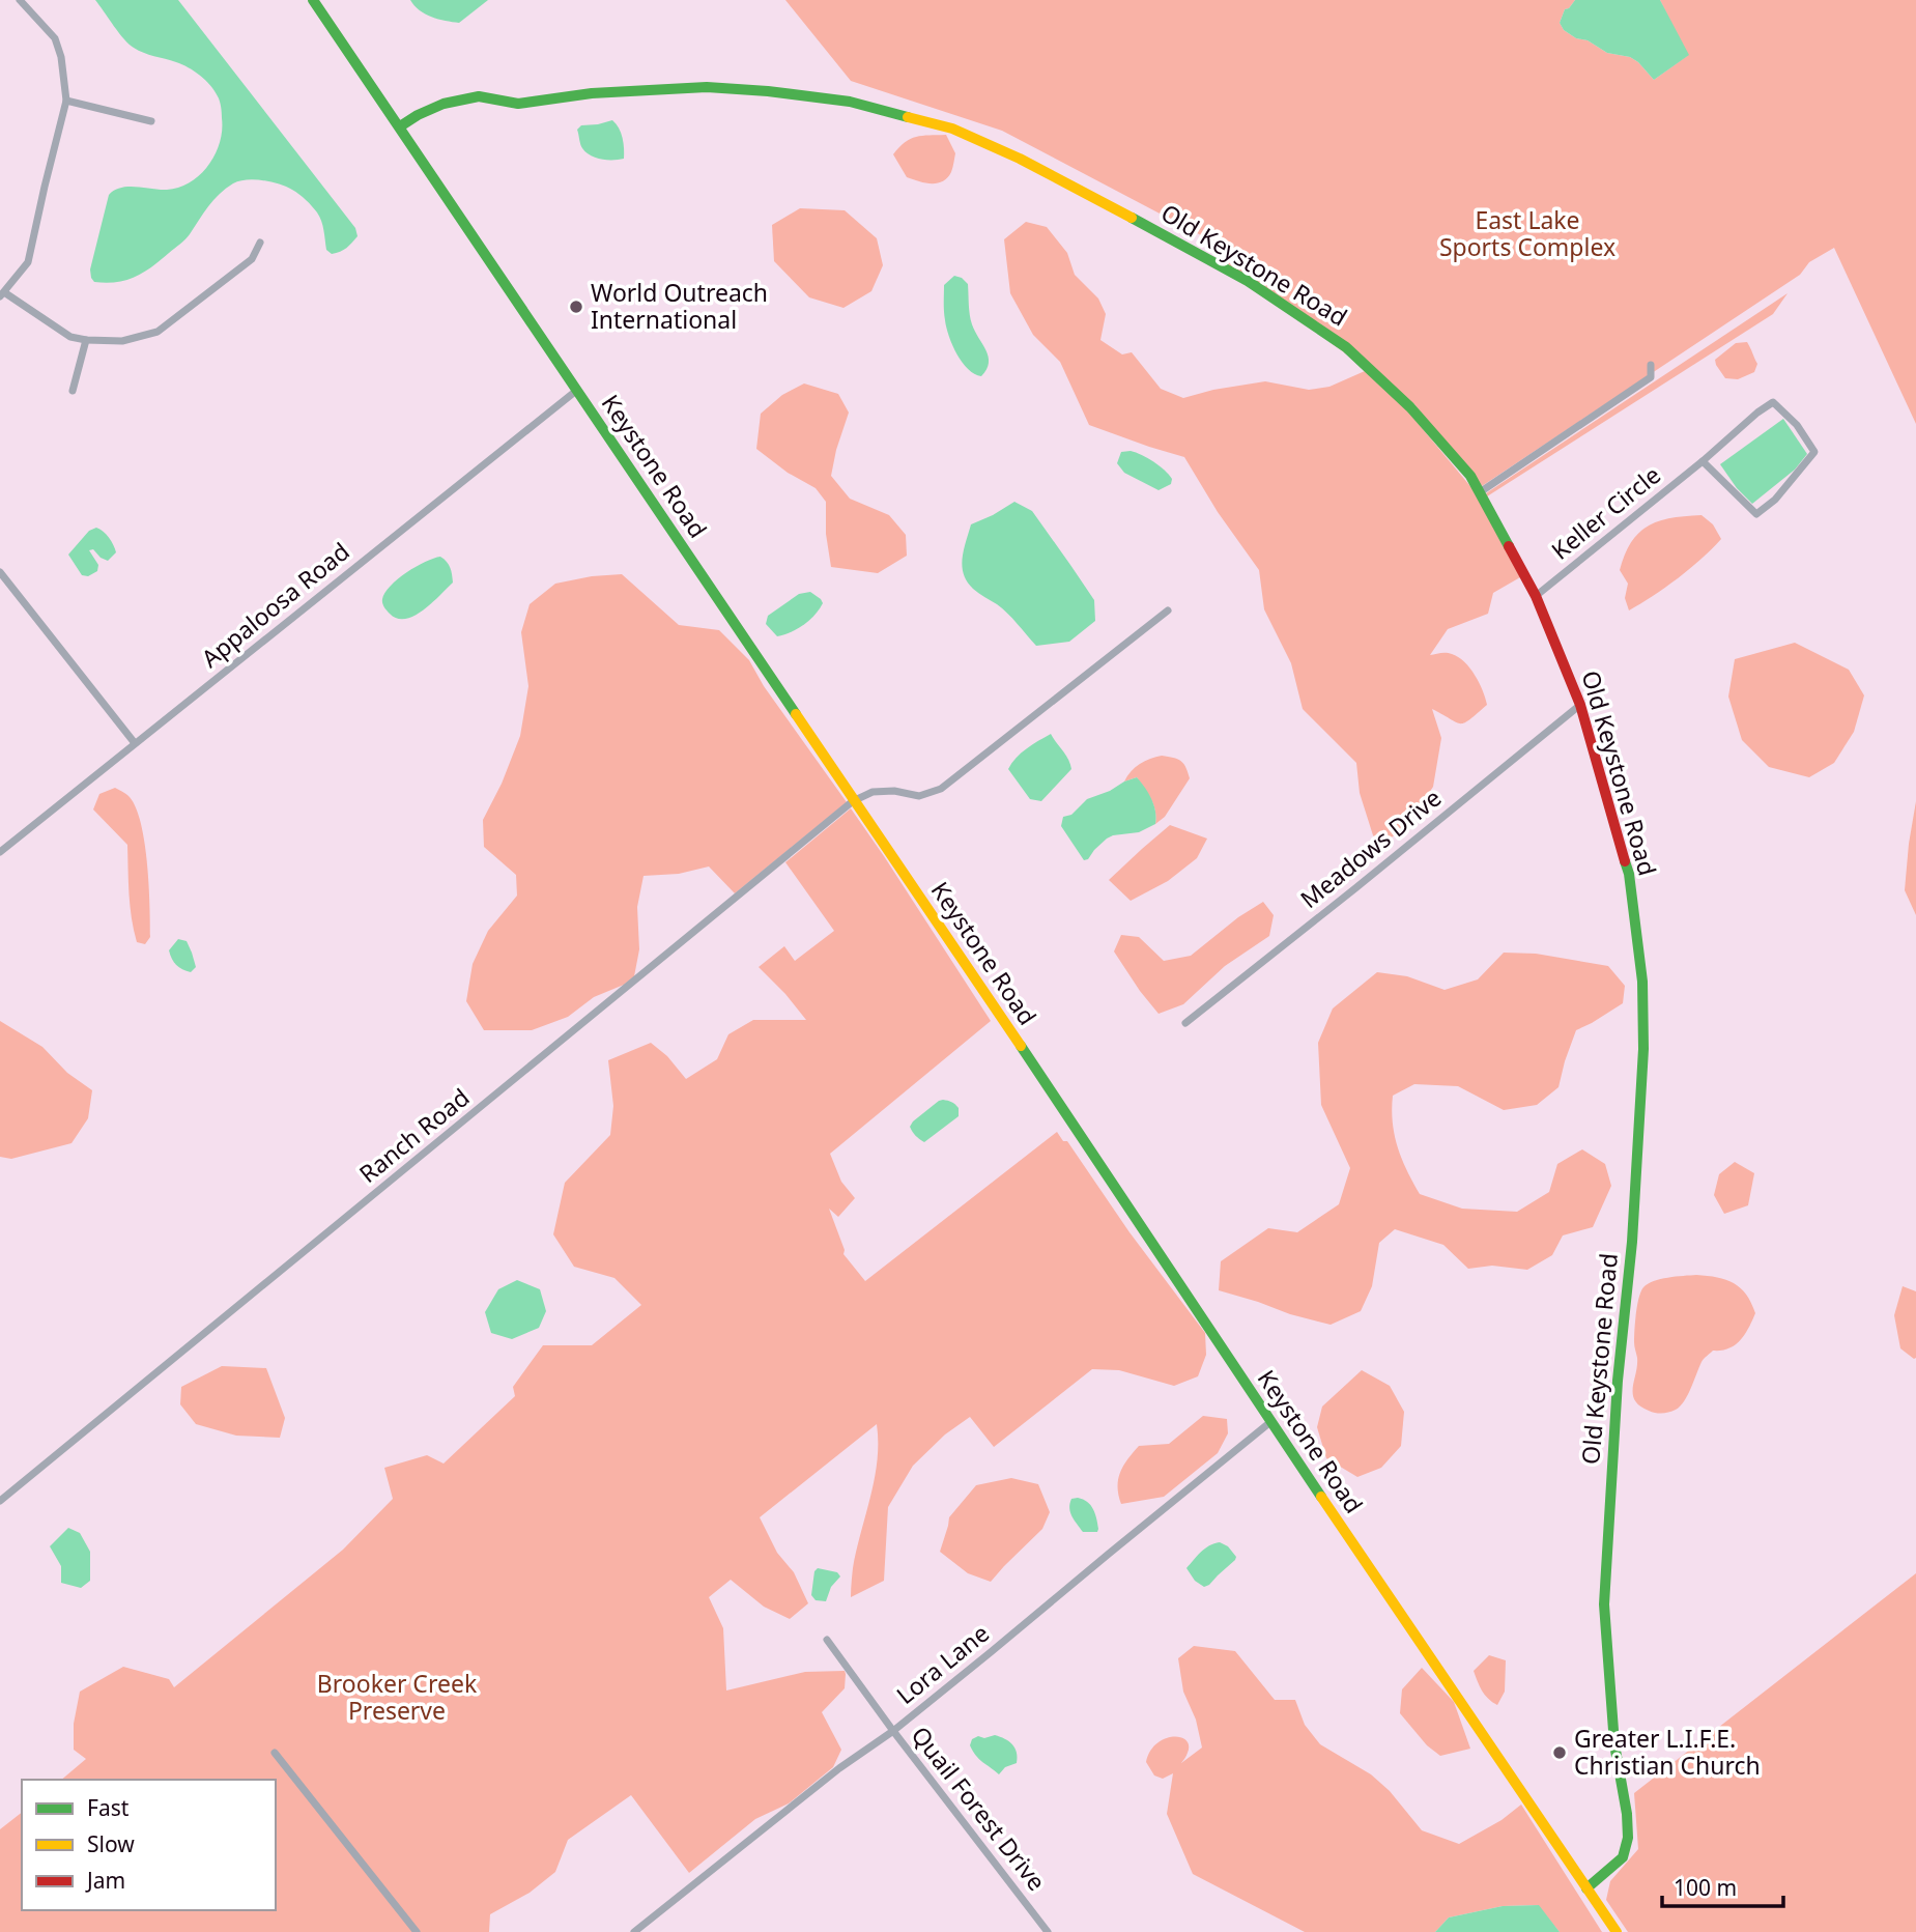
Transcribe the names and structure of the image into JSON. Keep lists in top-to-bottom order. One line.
{"streets":{"street":["Old Keystone Road","Keystone Road","Keller Circle","Appaloosa Road","Meadows Drive","Ranch Road","Lora Lane","Quail Forest Drive"]},"crossings":[["Old Keystone Road","Keystone Road"],["Old Keystone Road","Keller Circle"],["Old Keystone Road","Meadows Drive"],["Keystone Road","Appaloosa Road"],["Keystone Road","Ranch Road"],["Keystone Road","Lora Lane"],["Lora Lane","Quail Forest Drive"]],"parks":["East Lake Sports Complex","Brooker Creek Preserve"],"places":["World Outreach International","Greater L.I.F.E. Christian Church"],"legend":["Fast","Slow","Jam"],"scale_bar":"100 m"}
